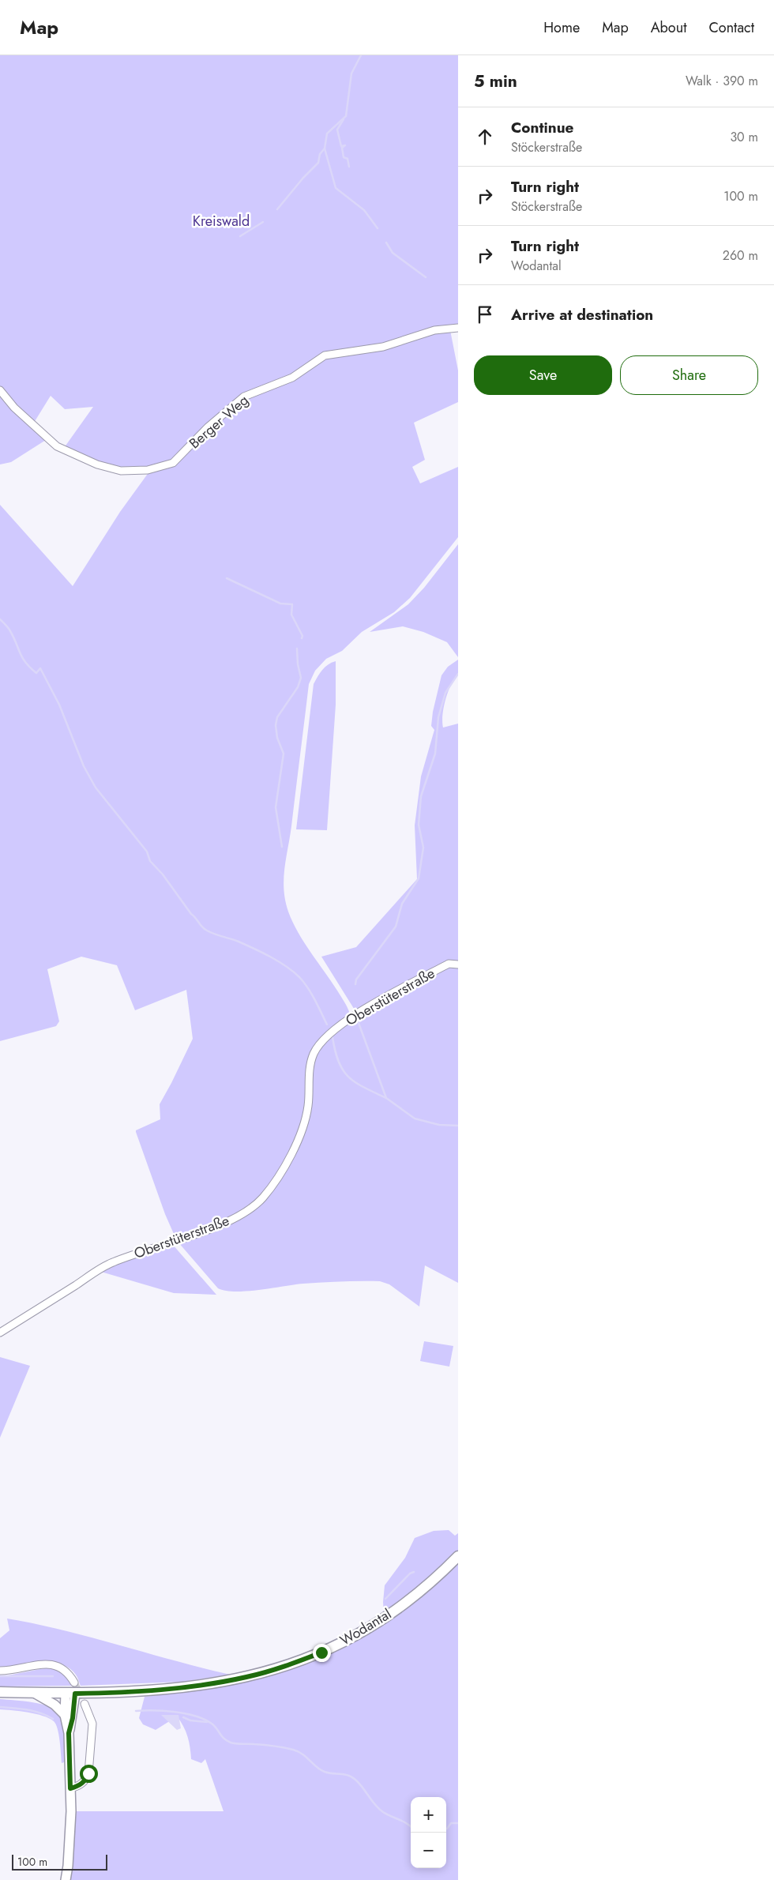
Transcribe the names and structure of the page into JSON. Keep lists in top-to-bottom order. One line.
{"streets":{"main road":["Wodantal"],"street":["Berger Weg","Oberstüterstraße"]},"parks":["Kreiswald"],"scale_bar":"100 m","page":{"header":"Map","nav":["Home","Map","About","Contact"],"heading":["5 min","Walk · 390 m"],"list":[["Continue","Stöckerstraße","30 m"],["Turn right","Stöckerstraße","100 m"],["Turn right","Wodantal","260 m"],"Arrive at destination"],"buttons":["Save","Share"],"map_buttons":["+","−"],"scale":"100 m"}}
